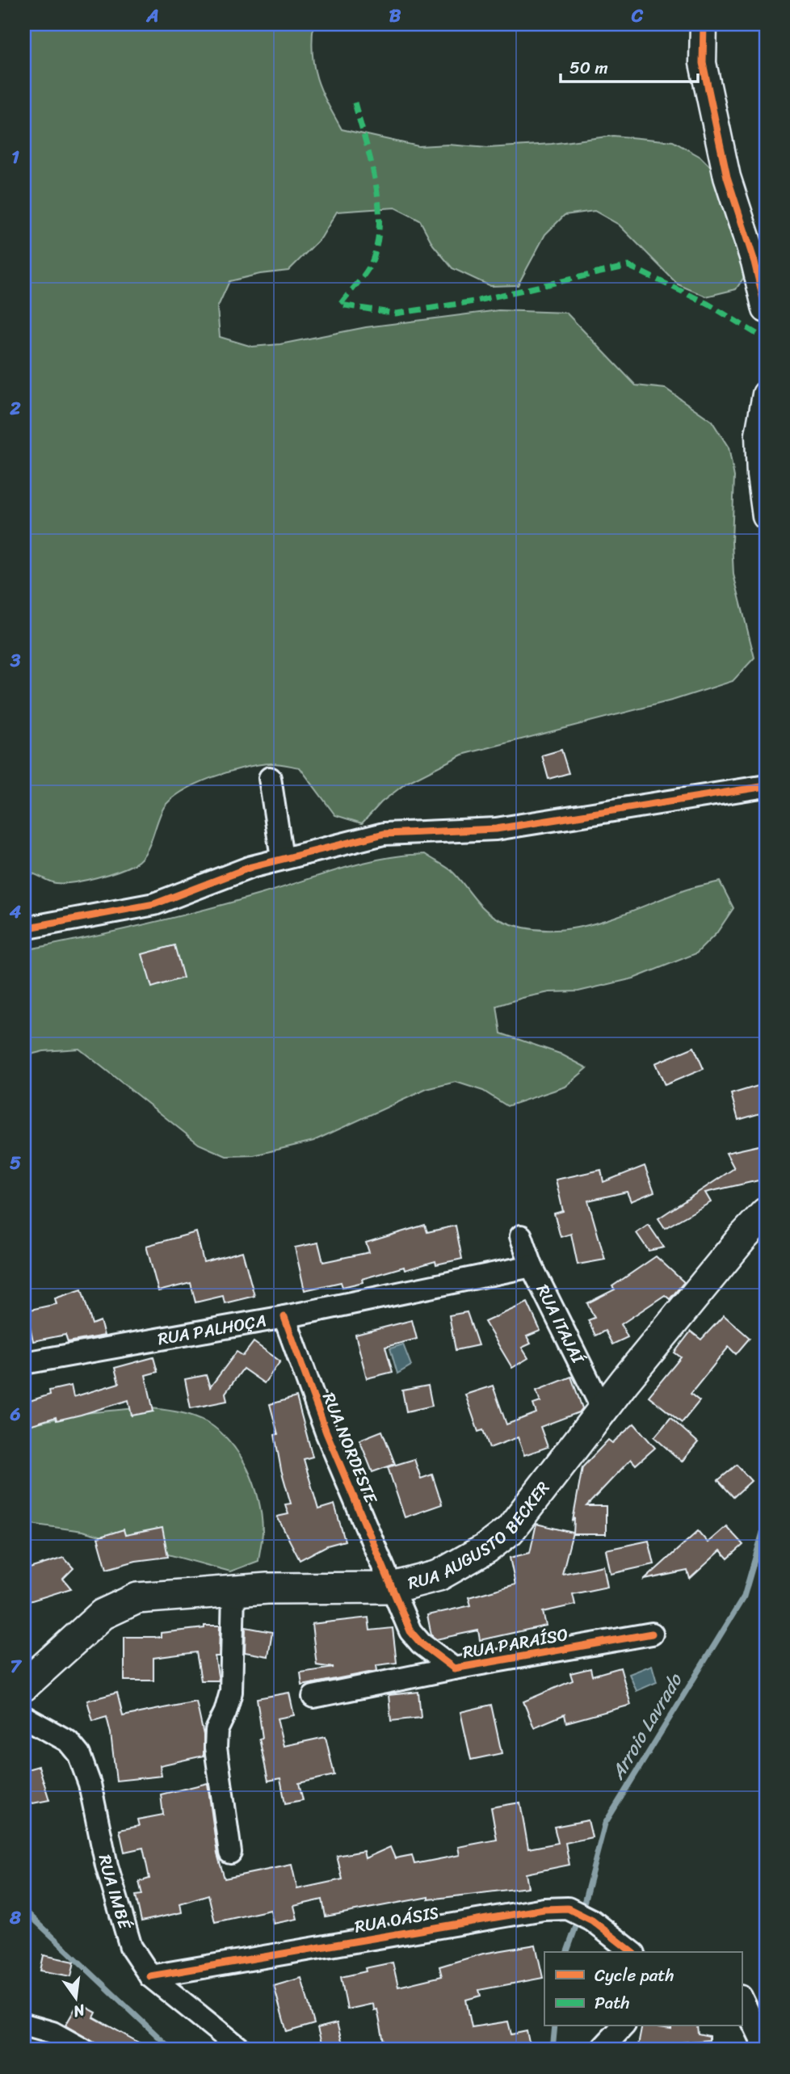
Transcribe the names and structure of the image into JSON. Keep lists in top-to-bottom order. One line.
{"streets":{"main road":["RUA AUGUSTO BECKER"],"street":["RUA ITAJAÍ","RUA PALHOÇA","RUA NORDESTE","RUA PARAÍSO","RUA IMBÉ","RUA OÁSIS"]},"crossings":[["RUA ITAJAÍ","RUA PALHOÇA"],["RUA ITAJAÍ","RUA AUGUSTO BECKER"],["RUA PALHOÇA","RUA NORDESTE"],["RUA NORDESTE","RUA AUGUSTO BECKER"],["RUA NORDESTE","RUA PARAÍSO"],["RUA AUGUSTO BECKER","RUA PARAÍSO"],["RUA IMBÉ","RUA OÁSIS"]],"water":["Arroio Lavrado"],"legend":["Cycle path","Path"],"scale_bar":"50 m","north":"bottom","grid":{"columns":["A","B","C"],"rows":["1","2","3","4","5","6","7","8"]}}
